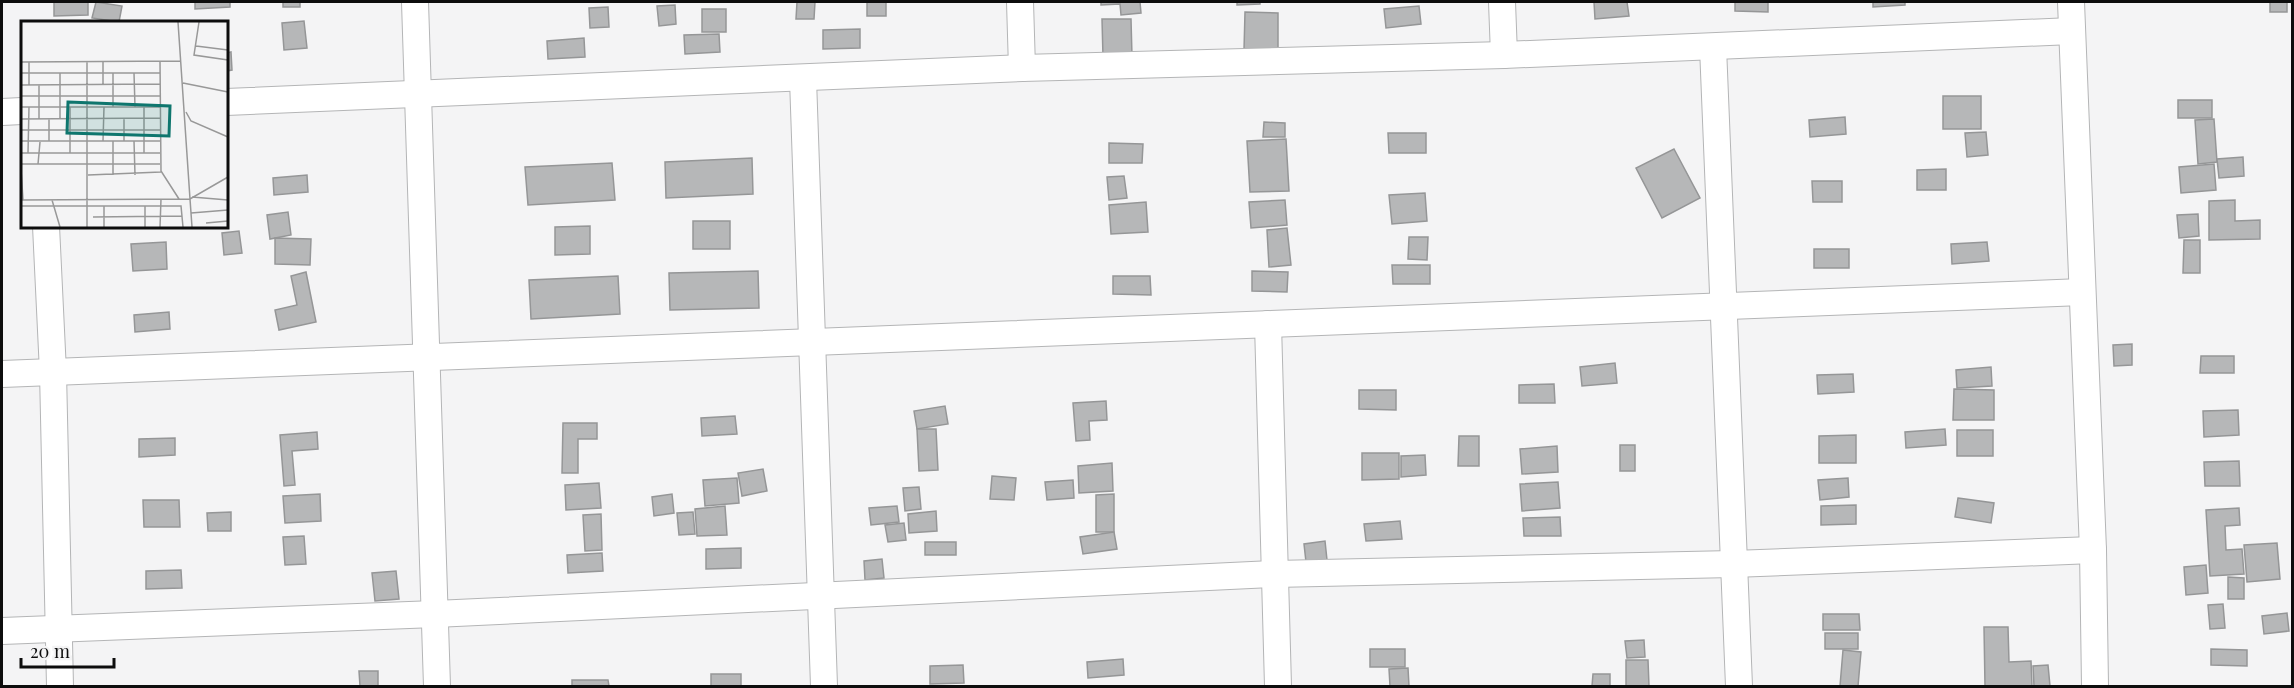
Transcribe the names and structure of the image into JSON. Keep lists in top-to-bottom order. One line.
{"scale_bar":"20 m"}
